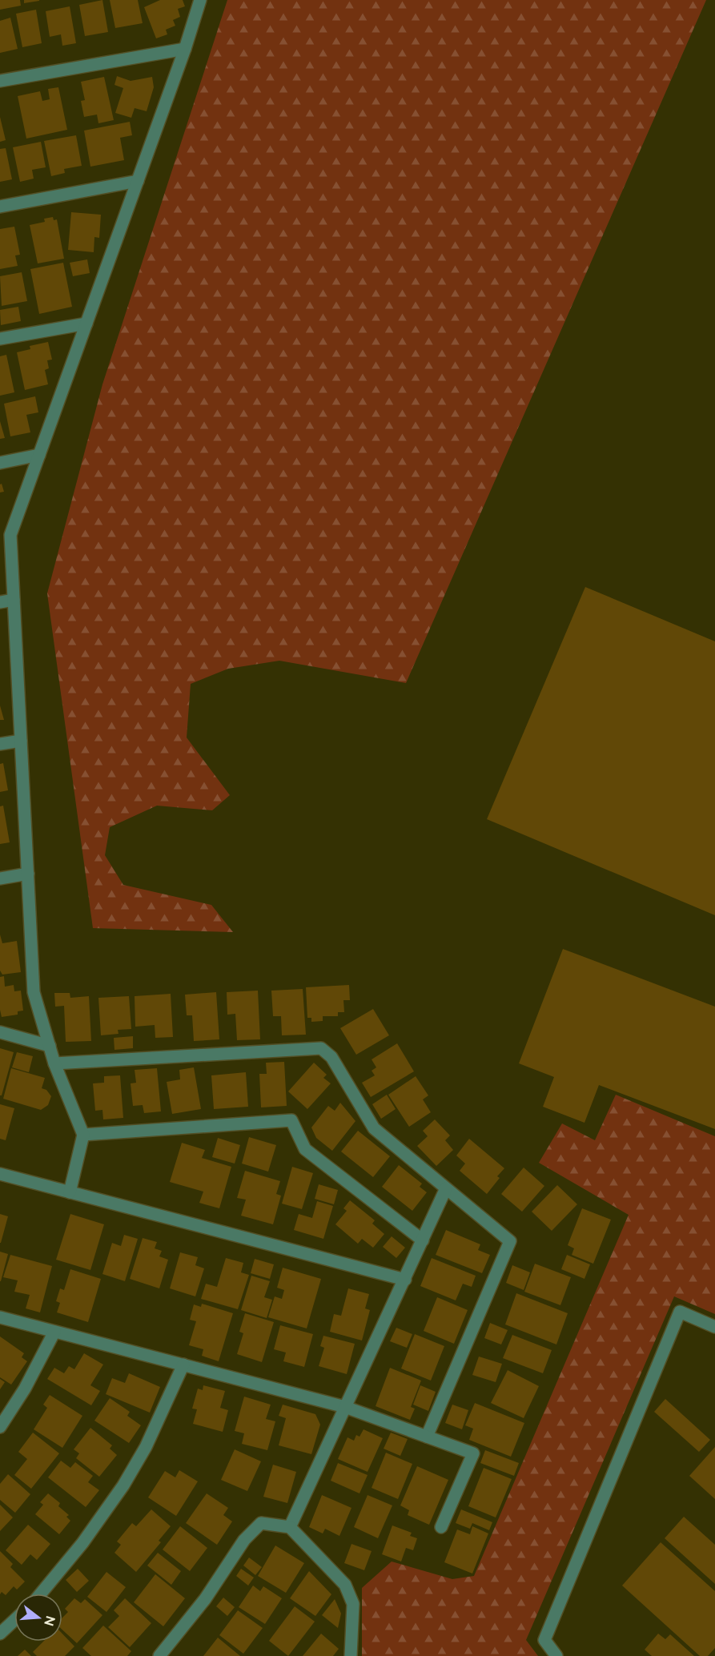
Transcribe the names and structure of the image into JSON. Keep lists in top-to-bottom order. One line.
{"north":"right"}
